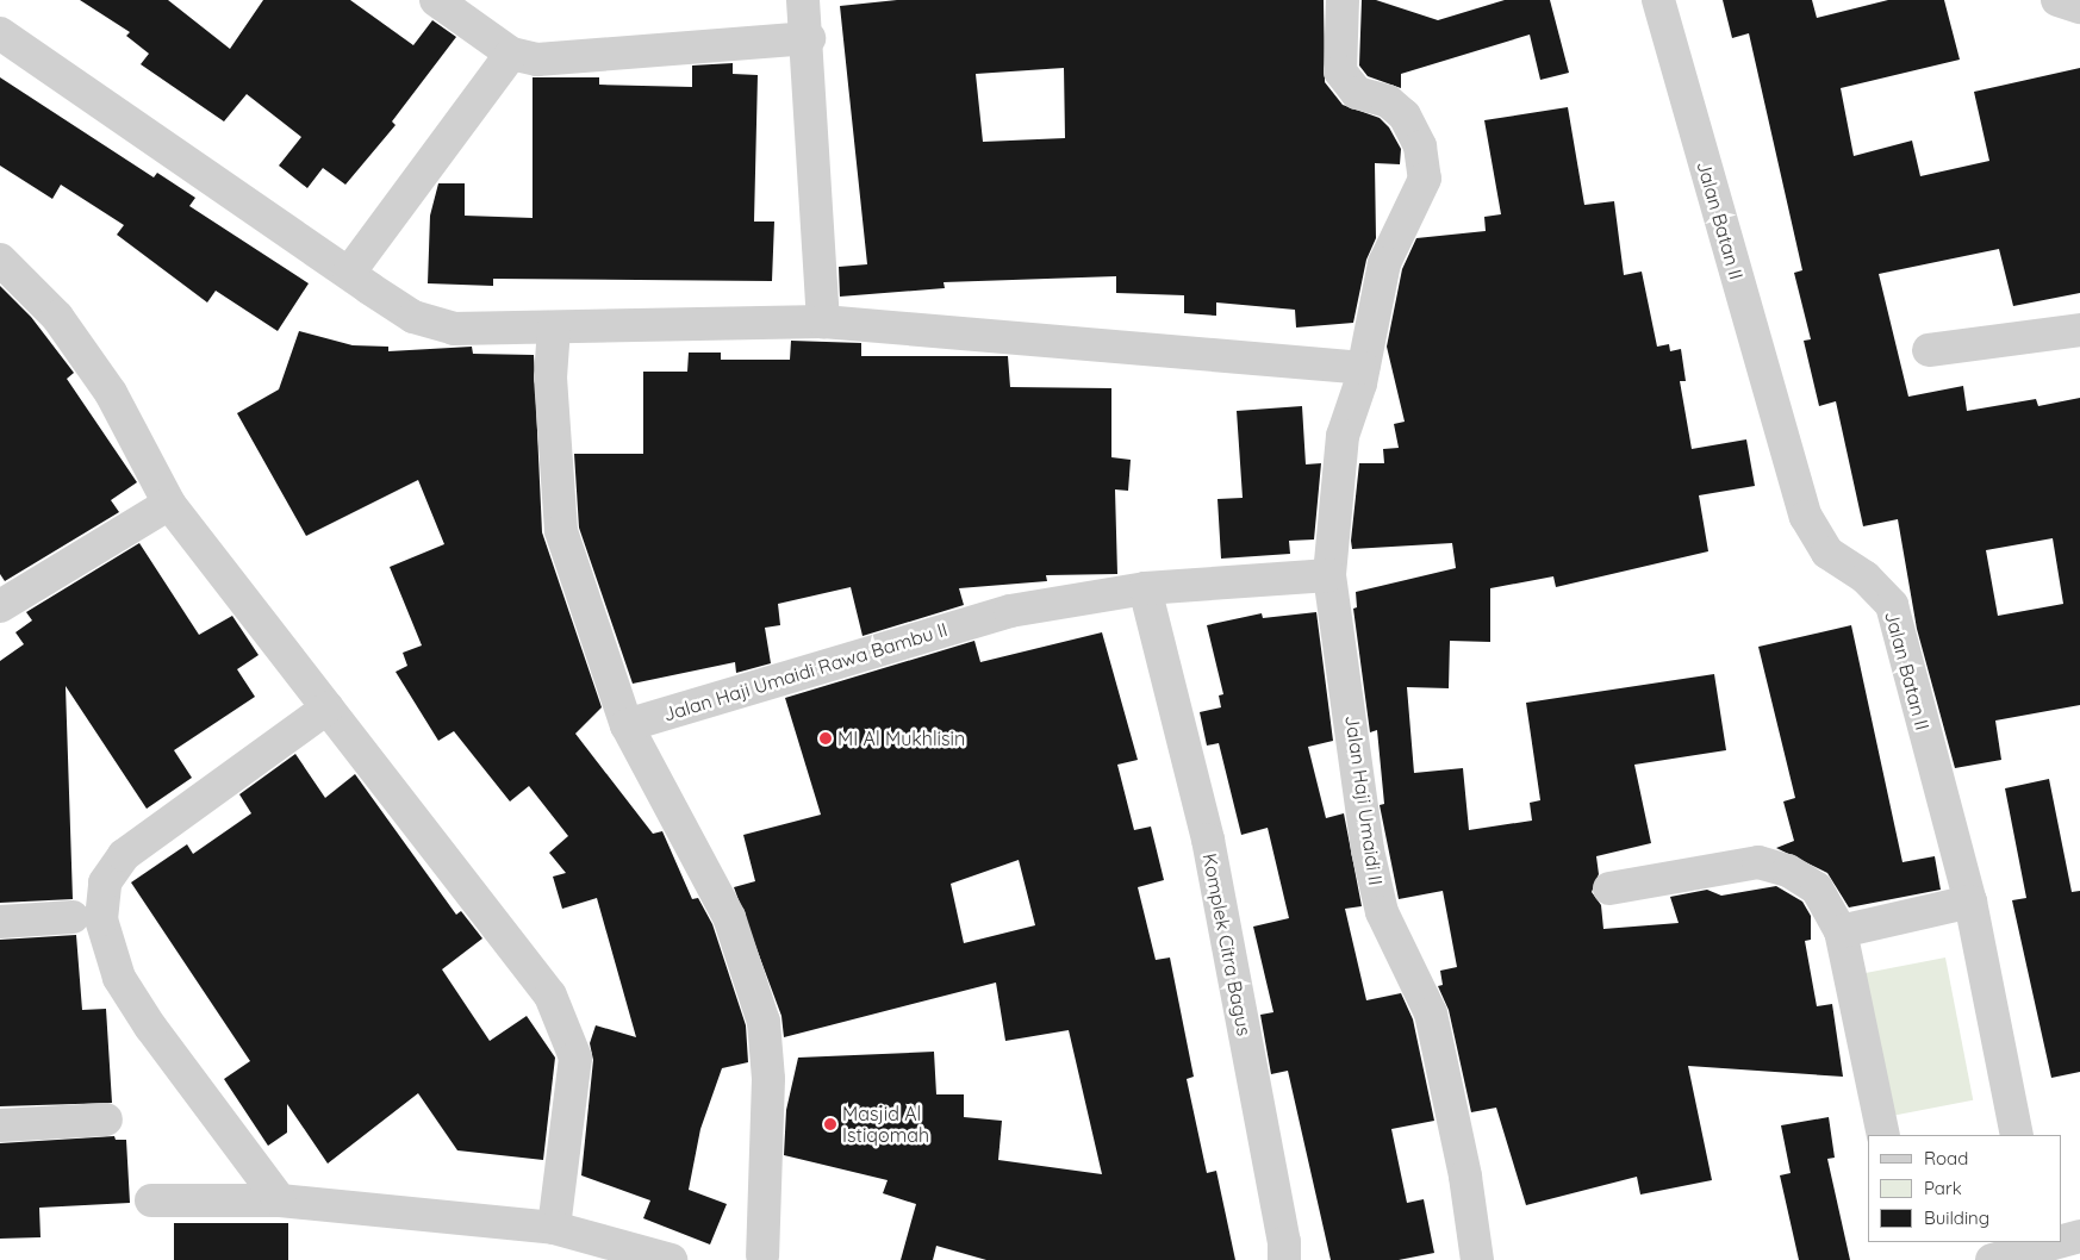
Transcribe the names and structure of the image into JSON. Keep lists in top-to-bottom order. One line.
{"streets":{"street":["Jalan Batan II","Jalan Haji Umaidi Rawa Bambu II","Jalan Haji Umaidi II","Komplek Citra Bagus"]},"crossings":[["Jalan Haji Umaidi Rawa Bambu II","Jalan Haji Umaidi II"],["Jalan Haji Umaidi Rawa Bambu II","Komplek Citra Bagus"]],"places":["MI Al Mukhlisin","Masjid Al Istiqomah"],"legend":["Road","Park","Building"]}
